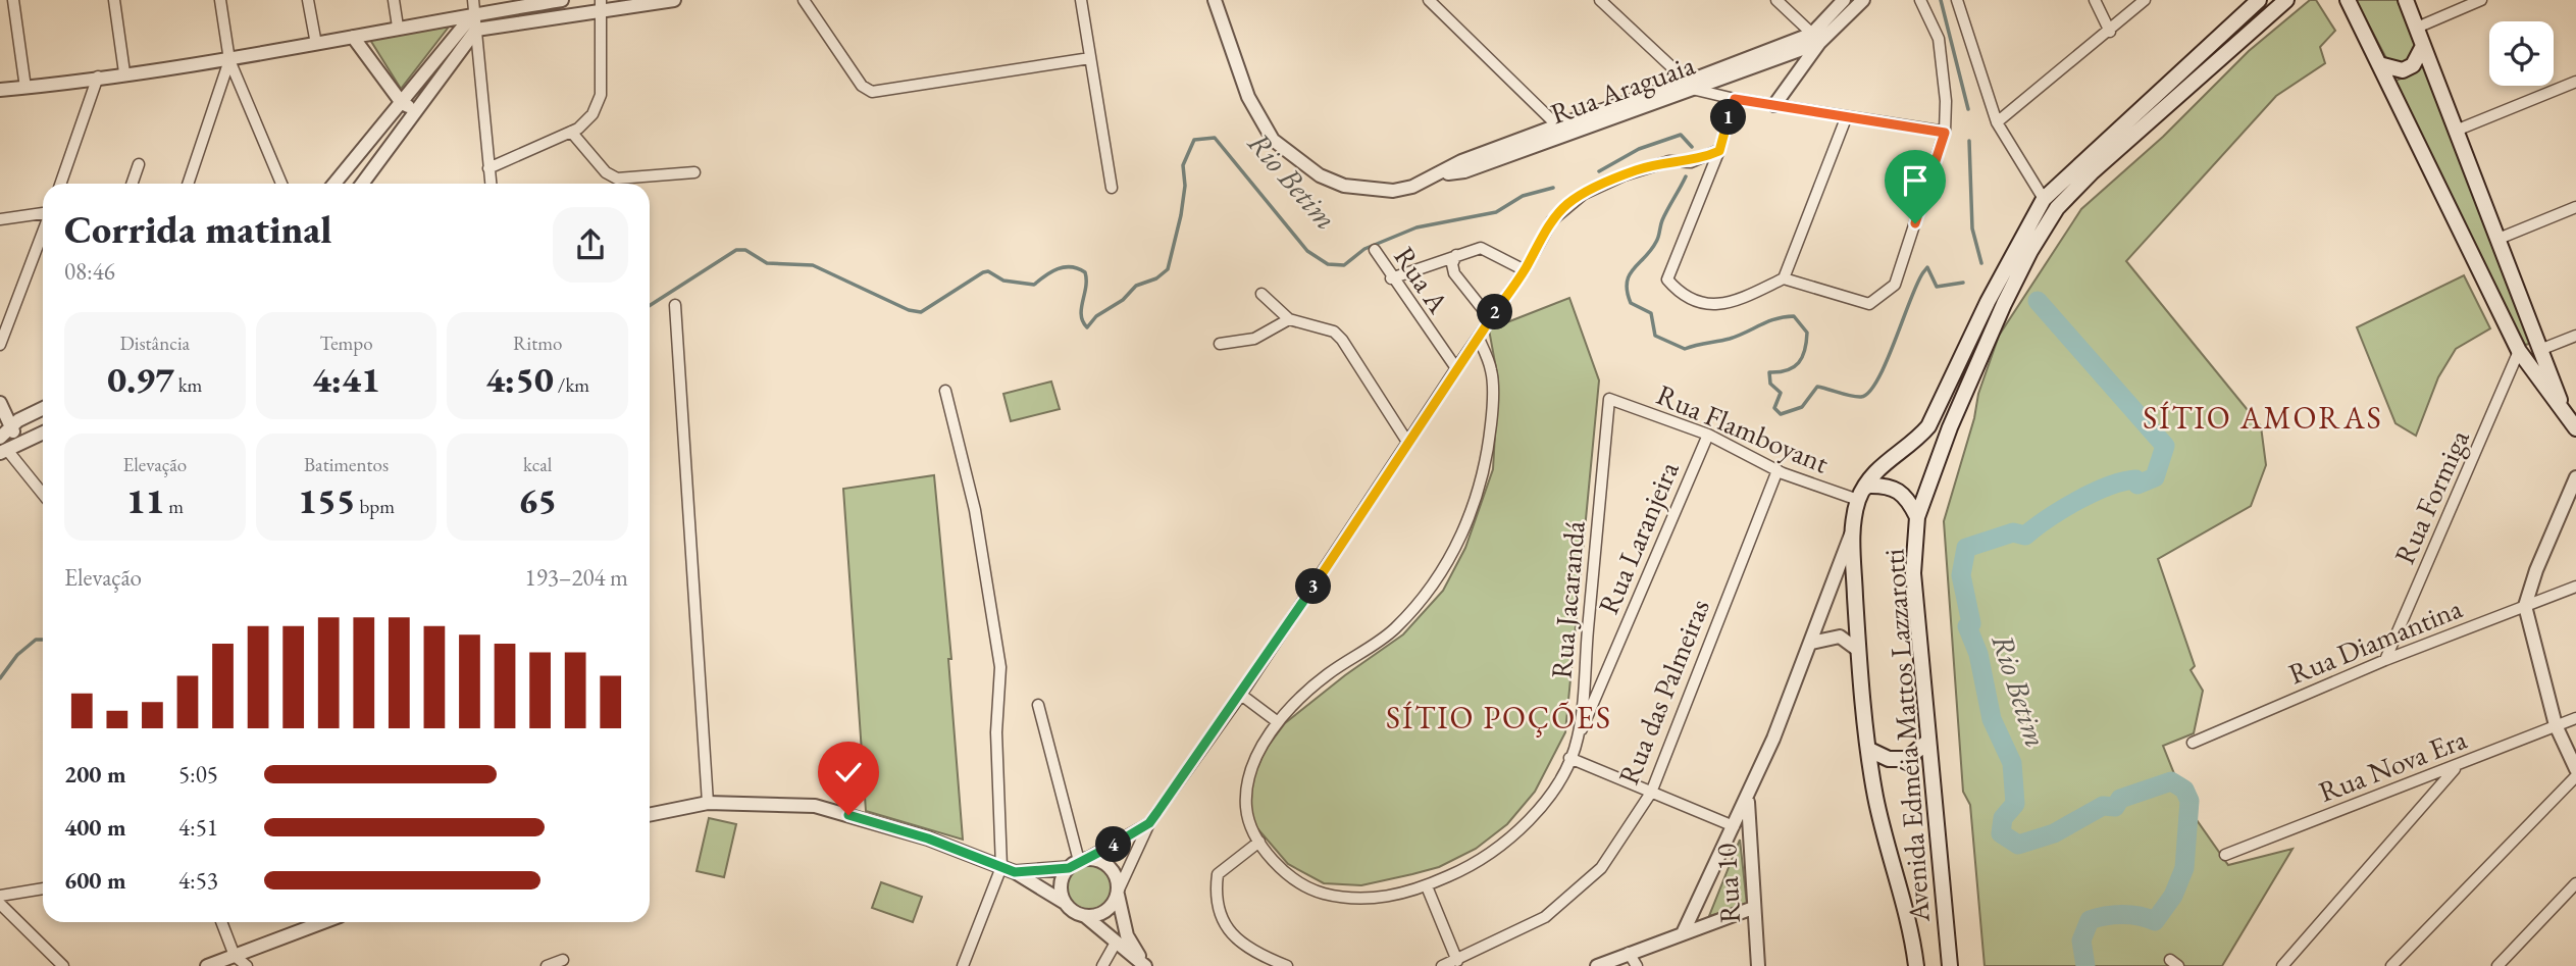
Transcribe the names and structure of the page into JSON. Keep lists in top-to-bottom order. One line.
{"streets":{"main road":["Avenida Edméia Mattos Lazzarotti"],"street":["Rua Araguaia","Rua A","Rua Flamboyant","Rua Formiga","Rua Laranjeira","Rua Jacarandá","Rua Diamantina","Rua das Palmeiras","Rua Nova Era","Rua 10"]},"crossings":[["Rua Flamboyant","Rua Laranjeira"],["Rua Flamboyant","Rua Jacarandá"],["Rua Flamboyant","Rua das Palmeiras"],["Rua Flamboyant","Avenida Edméia Mattos Lazzarotti"],["Rua Formiga","Rua Diamantina"],["Rua Laranjeira","Rua Jacarandá"]],"districts":["SÍTIO AMORAS","SÍTIO POÇÕES"],"water":["Rio Betim"],"page":{"pins":["1","2","3","4"],"heading":["Corrida matinal","08:46"],"stats":[["Distância","0.97 km"],["Tempo","4:41"],["Ritmo","4:50 /km"],["Elevação","11 m"],["Batimentos","155 bpm"],["kcal","65"]],"chart":["Elevação","193–204 m"],"list":[{"name":"200 m","note":"5:05"},{"name":"400 m","note":"4:51"},{"name":"600 m","note":"4:53"}]}}
